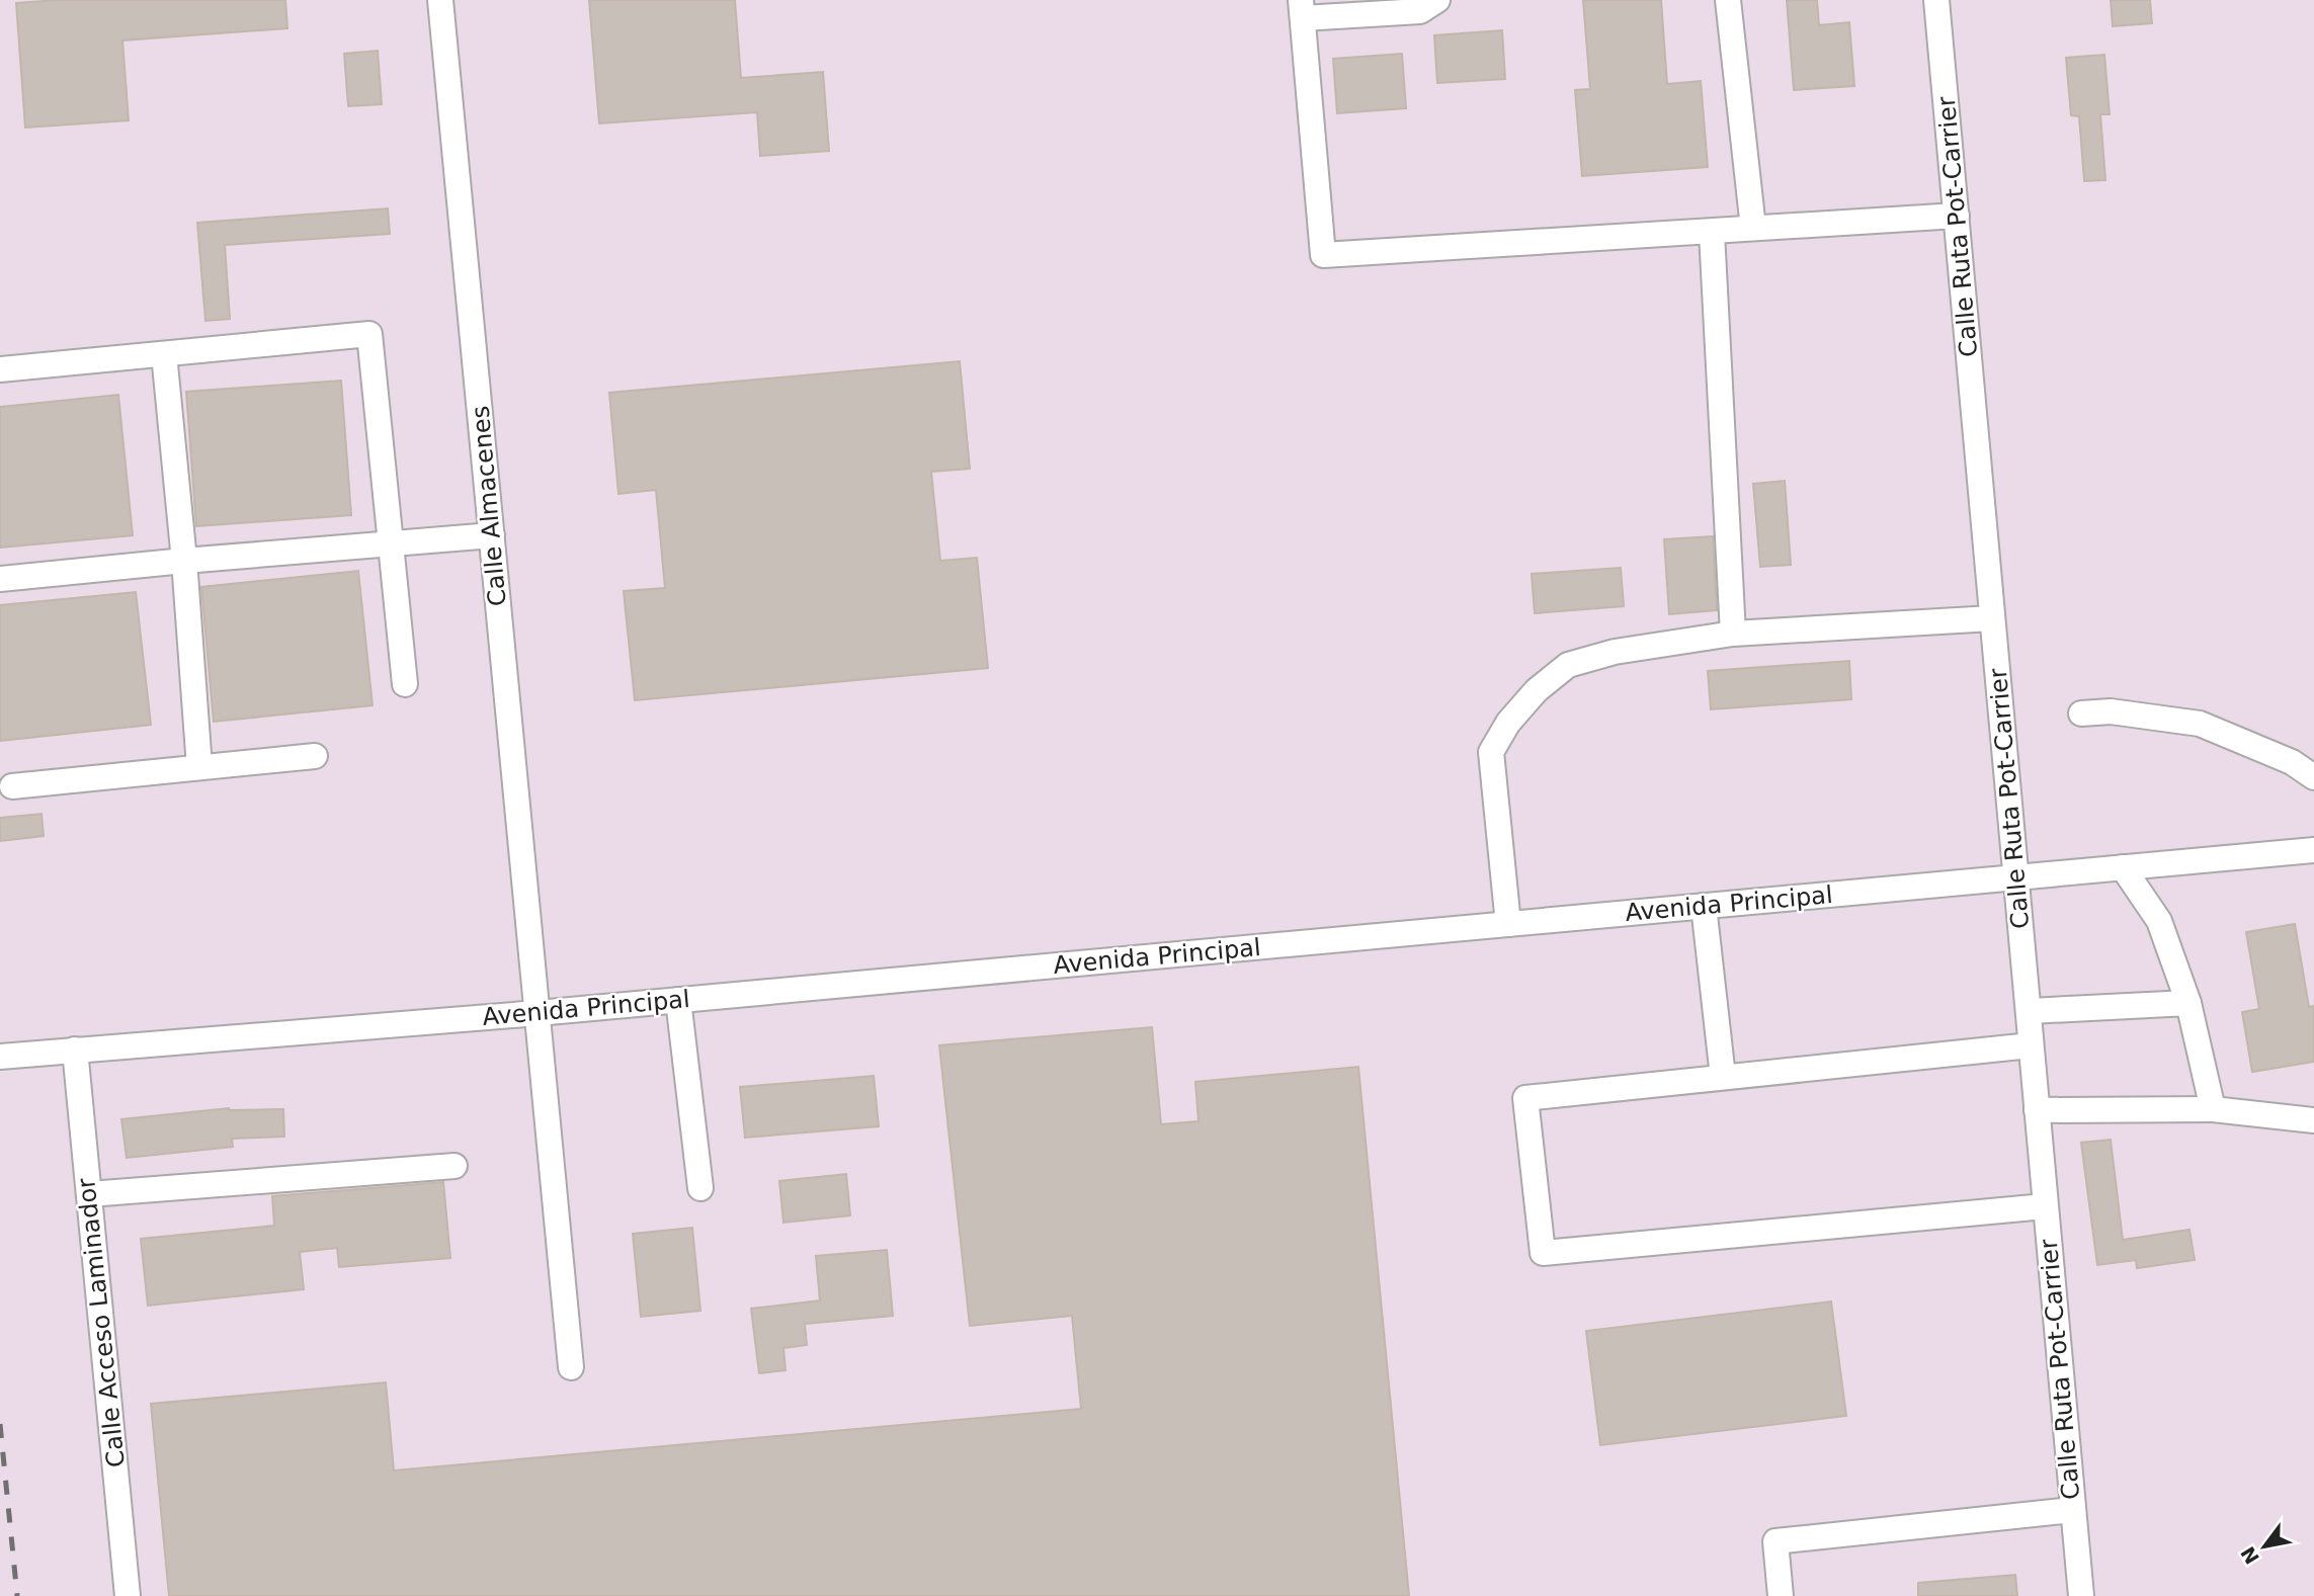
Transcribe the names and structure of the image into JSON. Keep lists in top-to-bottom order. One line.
{"streets":{"street":["Calle Ruta Pot-Carrier","Calle Almacenes","Avenida Principal","Calle Acceso Laminador"]},"crossings":[["Calle Ruta Pot-Carrier","Avenida Principal"],["Calle Almacenes","Avenida Principal"],["Avenida Principal","Calle Acceso Laminador"]],"north":"bottom left"}
